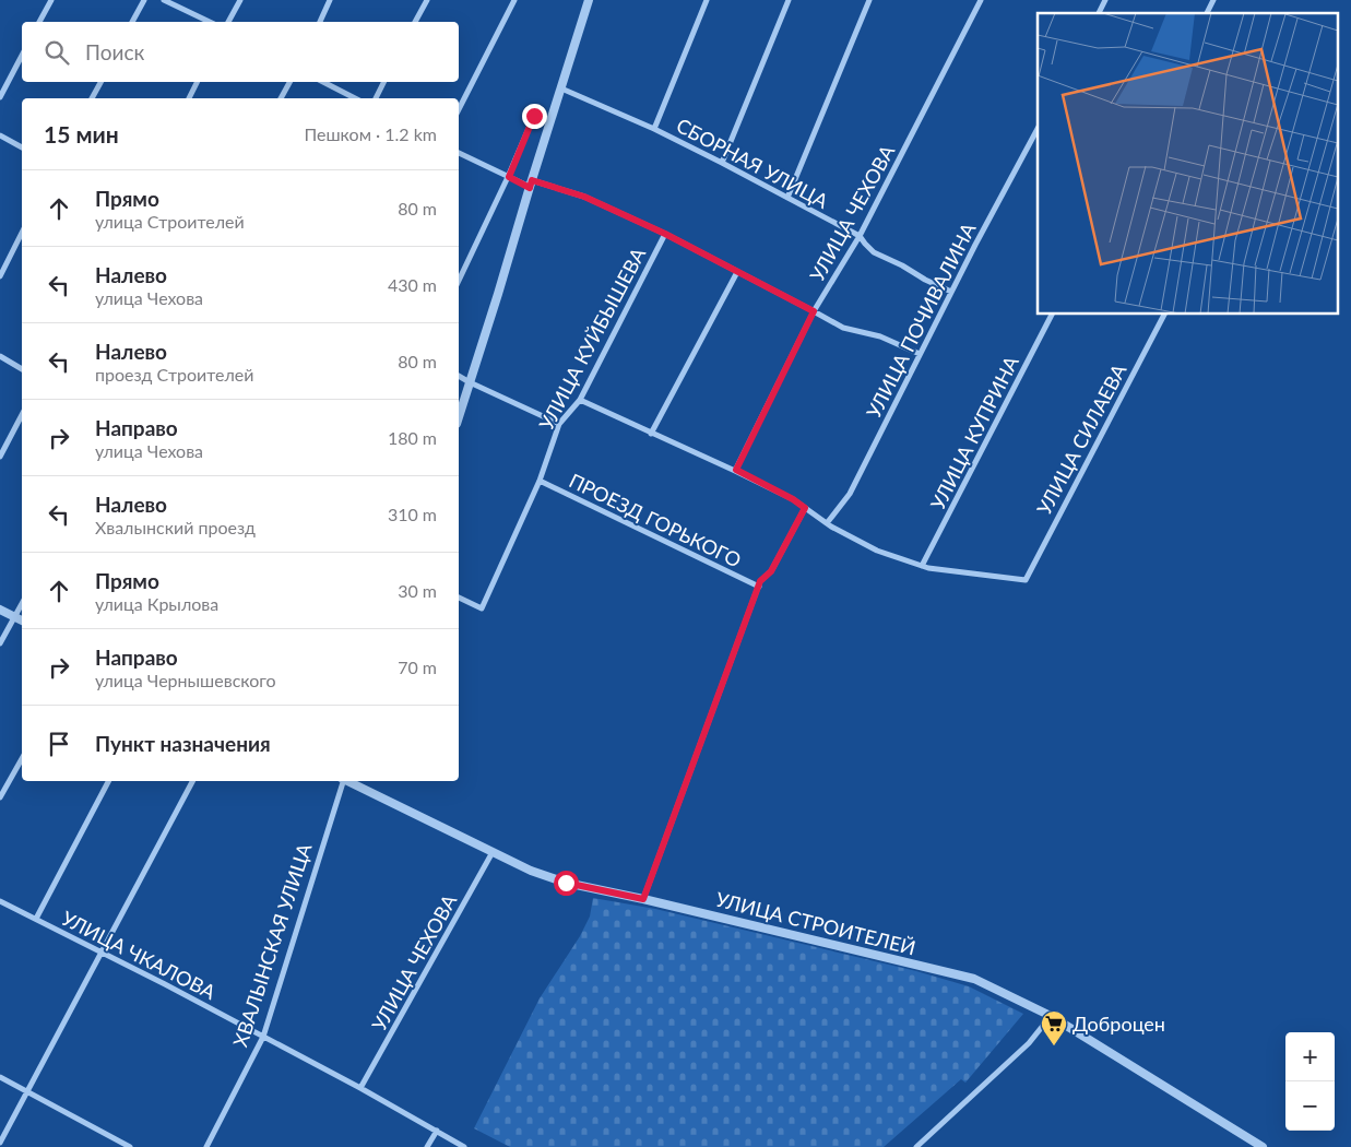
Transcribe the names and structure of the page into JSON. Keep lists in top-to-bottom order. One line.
{"streets":{"street":["СБОРНАЯ УЛИЦА","УЛИЦА ЧЕХОВА","УЛИЦА ПОЧИВАЛИНА","УЛИЦА КУЙБЫШЕВА","УЛИЦА КУПРИНА","УЛИЦА СИЛАЕВА","ПРОЕЗД ГОРЬКОГО","УЛИЦА СТРОИТЕЛЕЙ","ХВАЛЫНСКАЯ УЛИЦА","УЛИЦА ЧКАЛОВА"]},"crossings":[["СБОРНАЯ УЛИЦА","УЛИЦА ЧЕХОВА"],["СБОРНАЯ УЛИЦА","УЛИЦА ПОЧИВАЛИНА"],["УЛИЦА ЧЕХОВА","УЛИЦА СТРОИТЕЛЕЙ"],["УЛИЦА ЧЕХОВА","УЛИЦА ЧКАЛОВА"],["УЛИЦА КУЙБЫШЕВА","ПРОЕЗД ГОРЬКОГО"],["УЛИЦА КУПРИНА","УЛИЦА СИЛАЕВА"],["ХВАЛЫНСКАЯ УЛИЦА","УЛИЦА ЧКАЛОВА"]],"places":{"supermarket":["Доброцен"]},"page":{"search":"Поиск","heading":["15 мин","Пешком · 1.2 km"],"list":[["Прямо","улица Строителей","80 m"],["Налево","улица Чехова","430 m"],["Налево","проезд Строителей","80 m"],["Направо","улица Чехова","180 m"],["Налево","Хвалынский проезд","310 m"],["Прямо","улица Крылова","30 m"],["Направо","улица Чернышевского","70 m"],"Пункт назначения"],"map_buttons":["+","−"]}}
